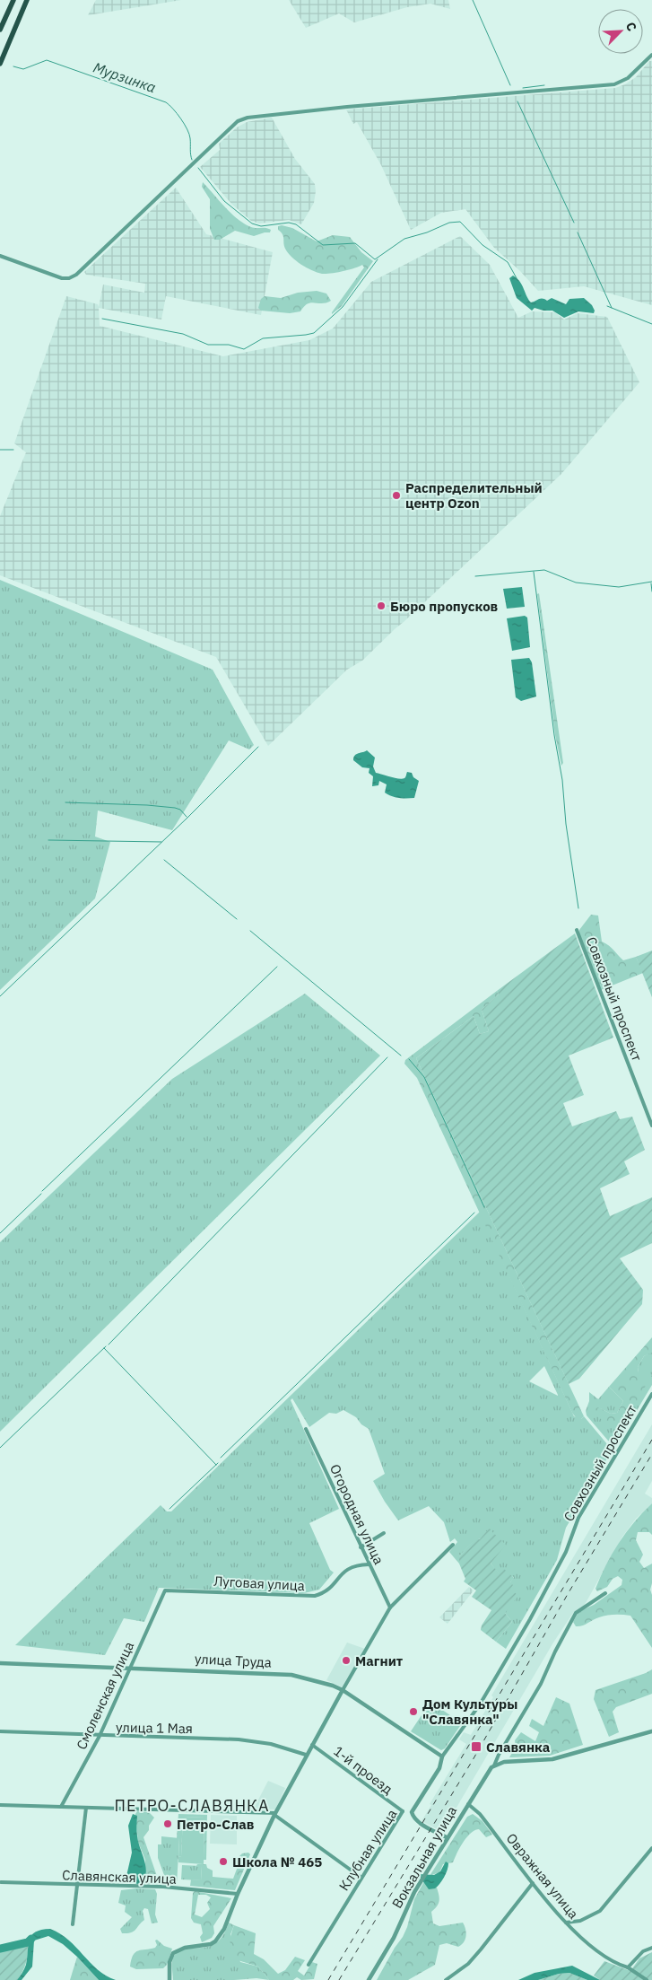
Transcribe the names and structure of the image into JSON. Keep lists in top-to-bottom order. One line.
{"streets":{"street":["Совхозный проспект","Огородная улица","Луговая улица","улица Труда","Смоленская улица","улица 1 Мая","1-й проезд","Клубная улица","Вокзальная улица","Овражная улица","Славянская улица"]},"crossings":[["Совхозный проспект","Клубная улица"],["Огородная улица","Луговая улица"],["Луговая улица","Смоленская улица"],["улица Труда","Смоленская улица"],["улица Труда","Клубная улица"],["Смоленская улица","улица 1 Мая"],["1-й проезд","Клубная улица"],["Вокзальная улица","Овражная улица"]],"districts":["ПЕТРО-СЛАВЯНКА"],"water":["Мурзинка"],"places":{"other":["Распределительный центр Ozon","Бюро пропусков","Магнит","Дом Культуры \"Славянка\"","Петро-Слав","Школа № 465"],"transit":["Славянка"]},"north":"top right"}
